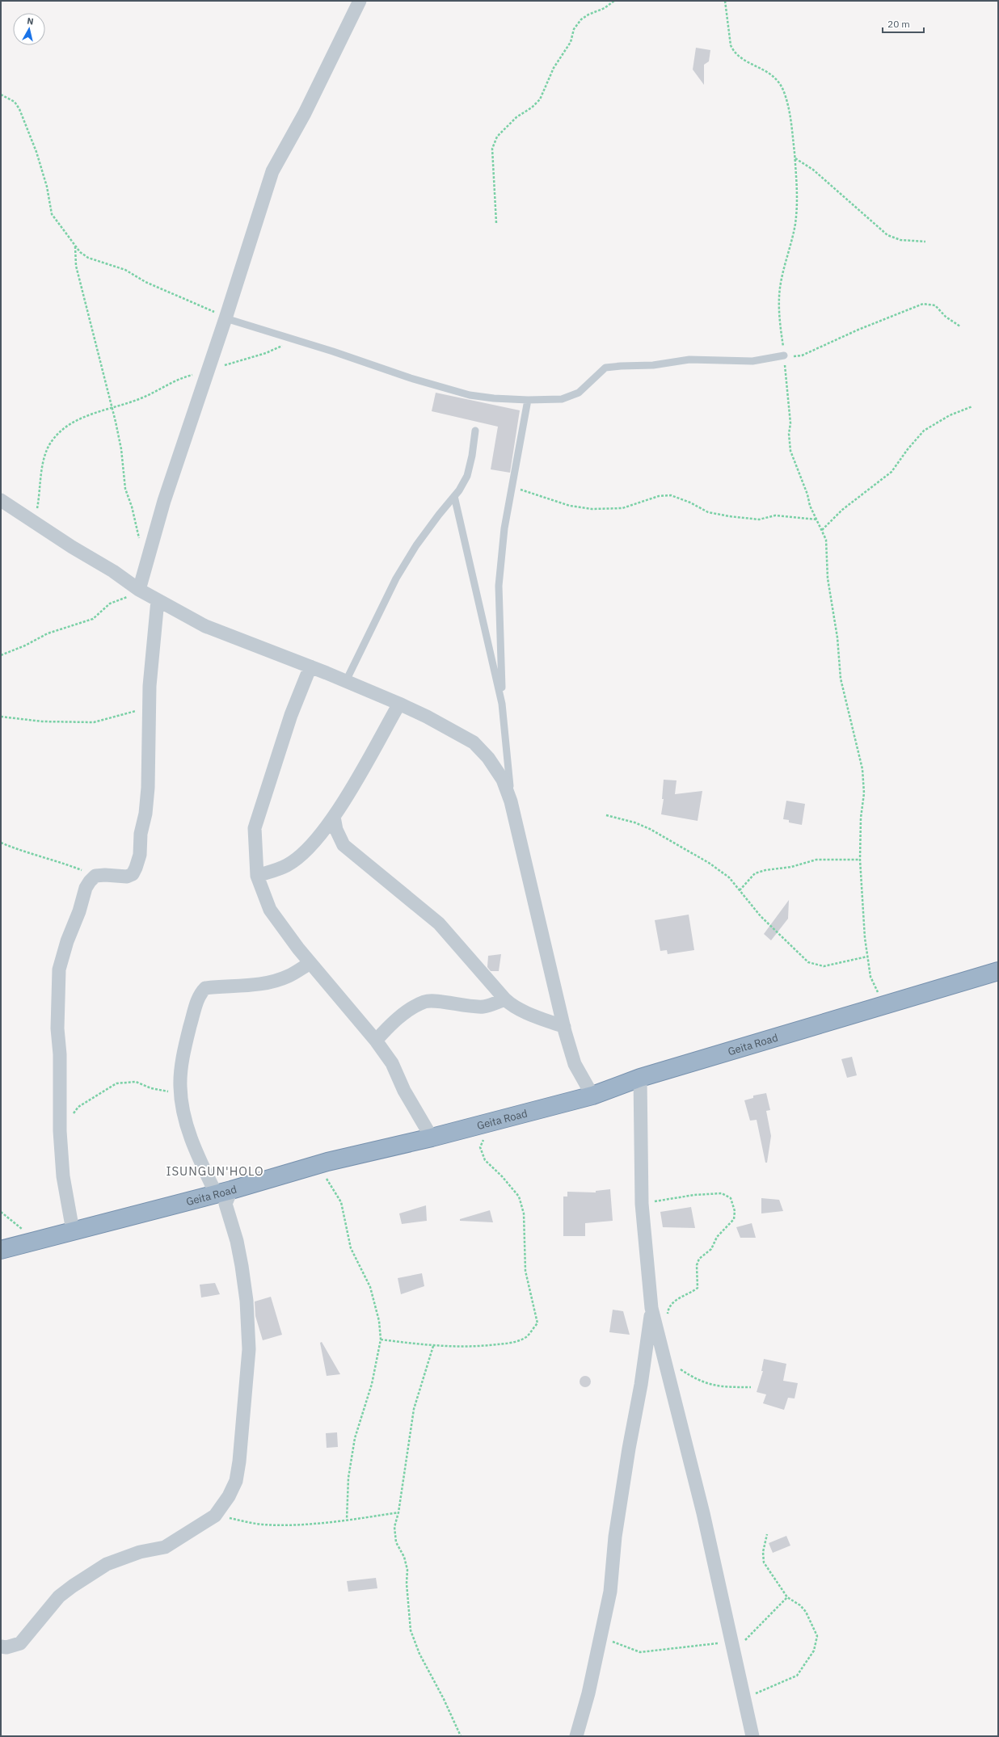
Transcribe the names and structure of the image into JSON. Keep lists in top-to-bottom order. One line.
{"streets":{"highway":["Geita Road"]},"districts":["ISUNGUN'HOLO"],"scale_bar":"20 m","north":"top"}
